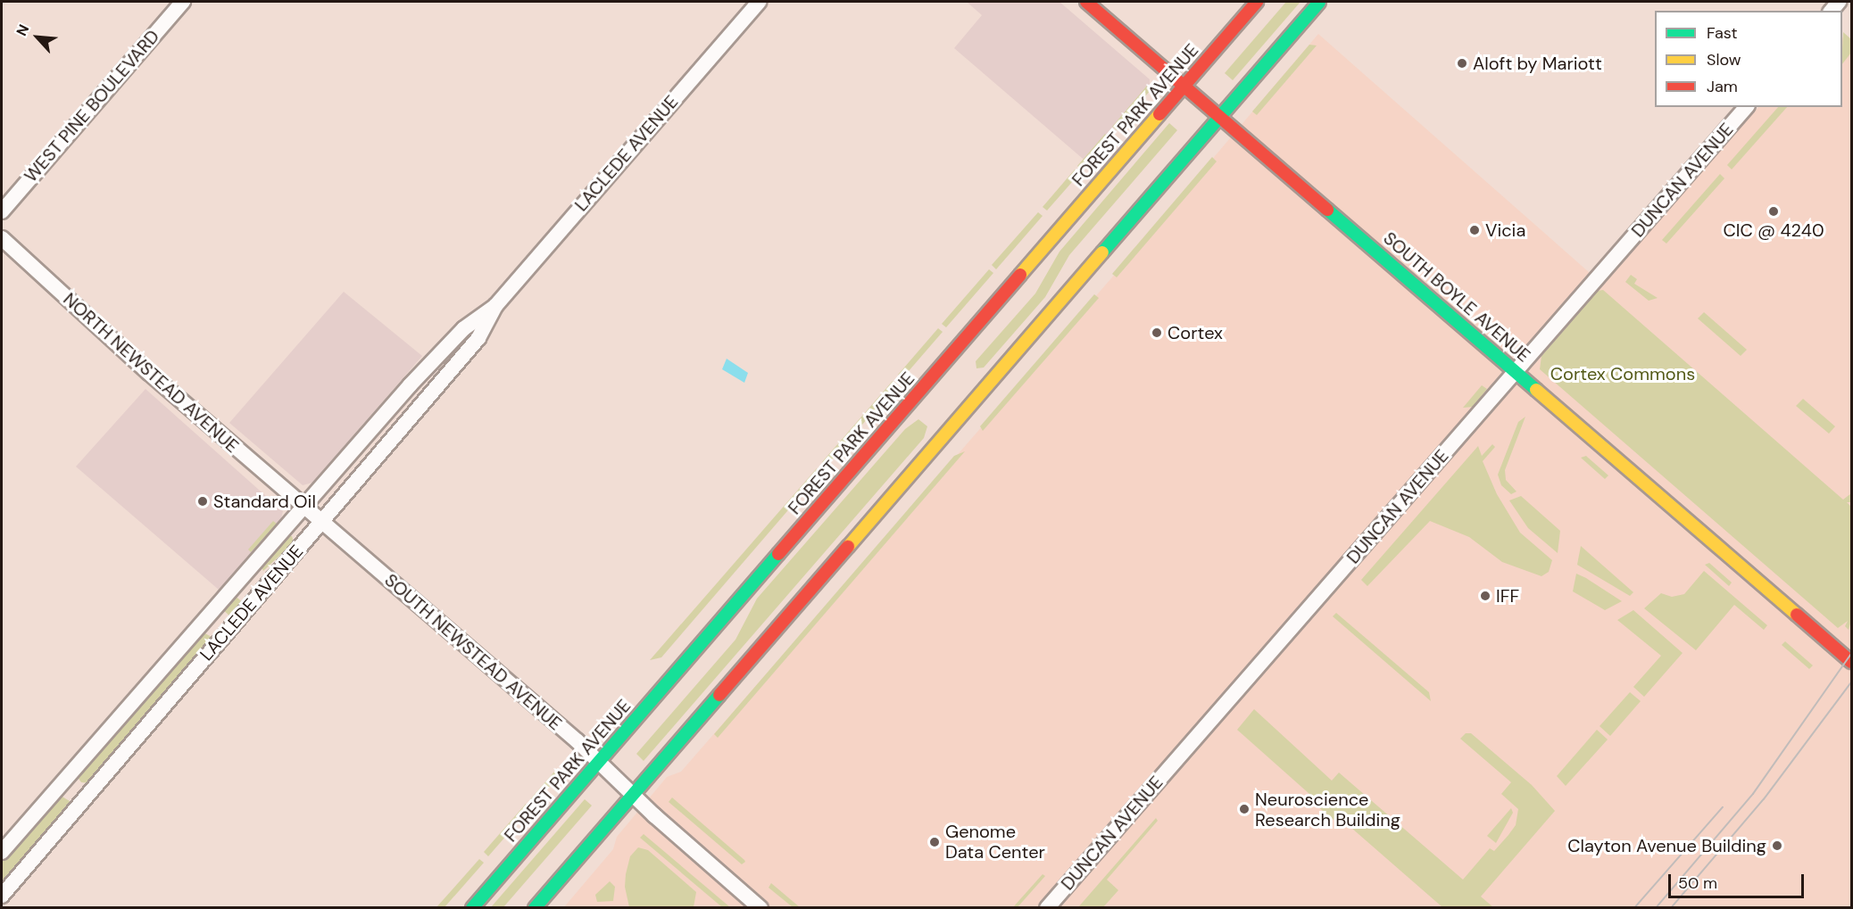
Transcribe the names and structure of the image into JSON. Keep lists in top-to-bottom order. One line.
{"streets":{"main road":["FOREST PARK AVENUE","SOUTH BOYLE AVENUE"],"street":["WEST PINE BOULEVARD","LACLEDE AVENUE","DUNCAN AVENUE","NORTH NEWSTEAD AVENUE","SOUTH NEWSTEAD AVENUE"]},"crossings":[["FOREST PARK AVENUE","SOUTH BOYLE AVENUE"],["FOREST PARK AVENUE","SOUTH NEWSTEAD AVENUE"],["LACLEDE AVENUE","NORTH NEWSTEAD AVENUE"],["LACLEDE AVENUE","SOUTH NEWSTEAD AVENUE"],["DUNCAN AVENUE","SOUTH BOYLE AVENUE"],["NORTH NEWSTEAD AVENUE","SOUTH NEWSTEAD AVENUE"]],"parks":["Cortex Commons"],"places":["Aloft by Mariott","CIC @ 4240","Vicia","Cortex","Standard Oil","IFF","Neuroscience Research Building","Genome Data Center","Clayton Avenue Building"],"legend":["Fast","Slow","Jam"],"scale_bar":"50 m","north":"top left"}
